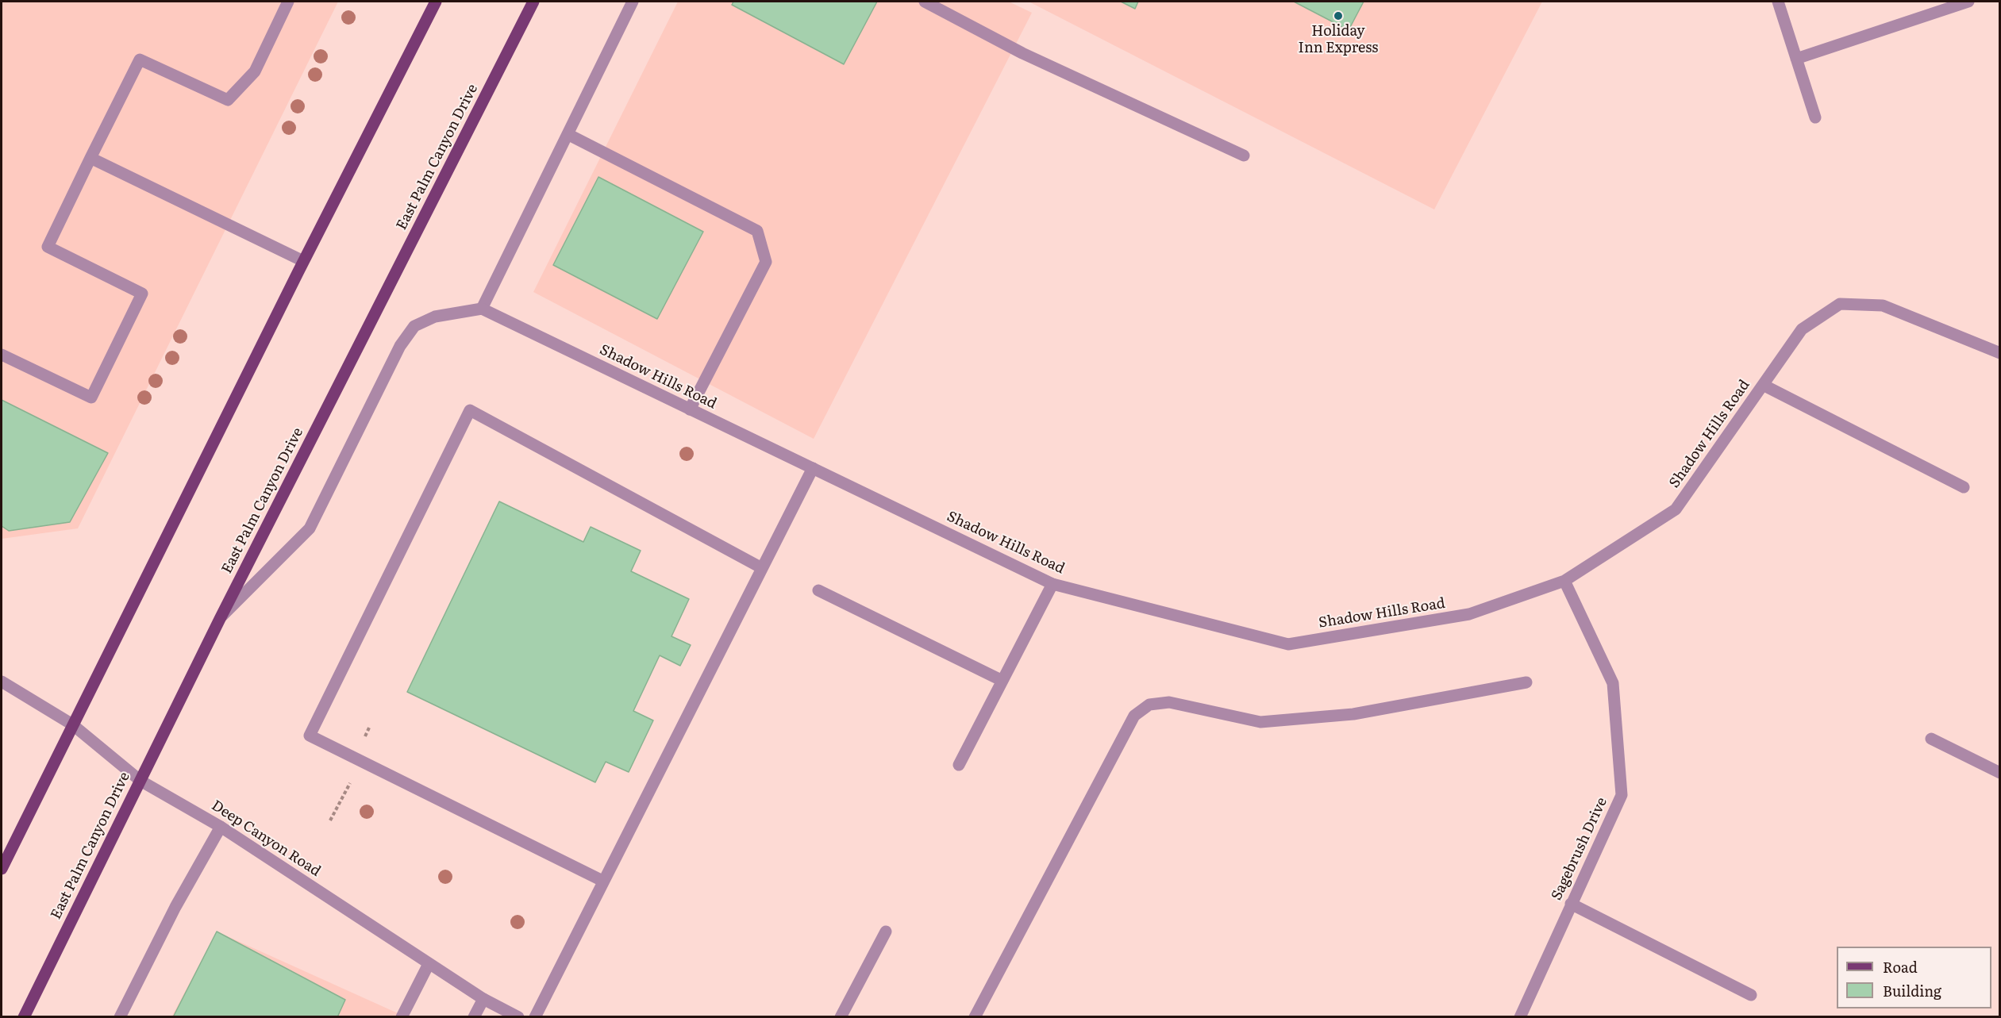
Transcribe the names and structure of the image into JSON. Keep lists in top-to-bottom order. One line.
{"streets":{"main road":["East Palm Canyon Drive"],"street":["Shadow Hills Road","Deep Canyon Road","Sagebrush Drive"]},"crossings":[["East Palm Canyon Drive","Deep Canyon Road"],["Shadow Hills Road","Sagebrush Drive"]],"places":["Holiday Inn Express"],"legend":["Road","Building"]}
